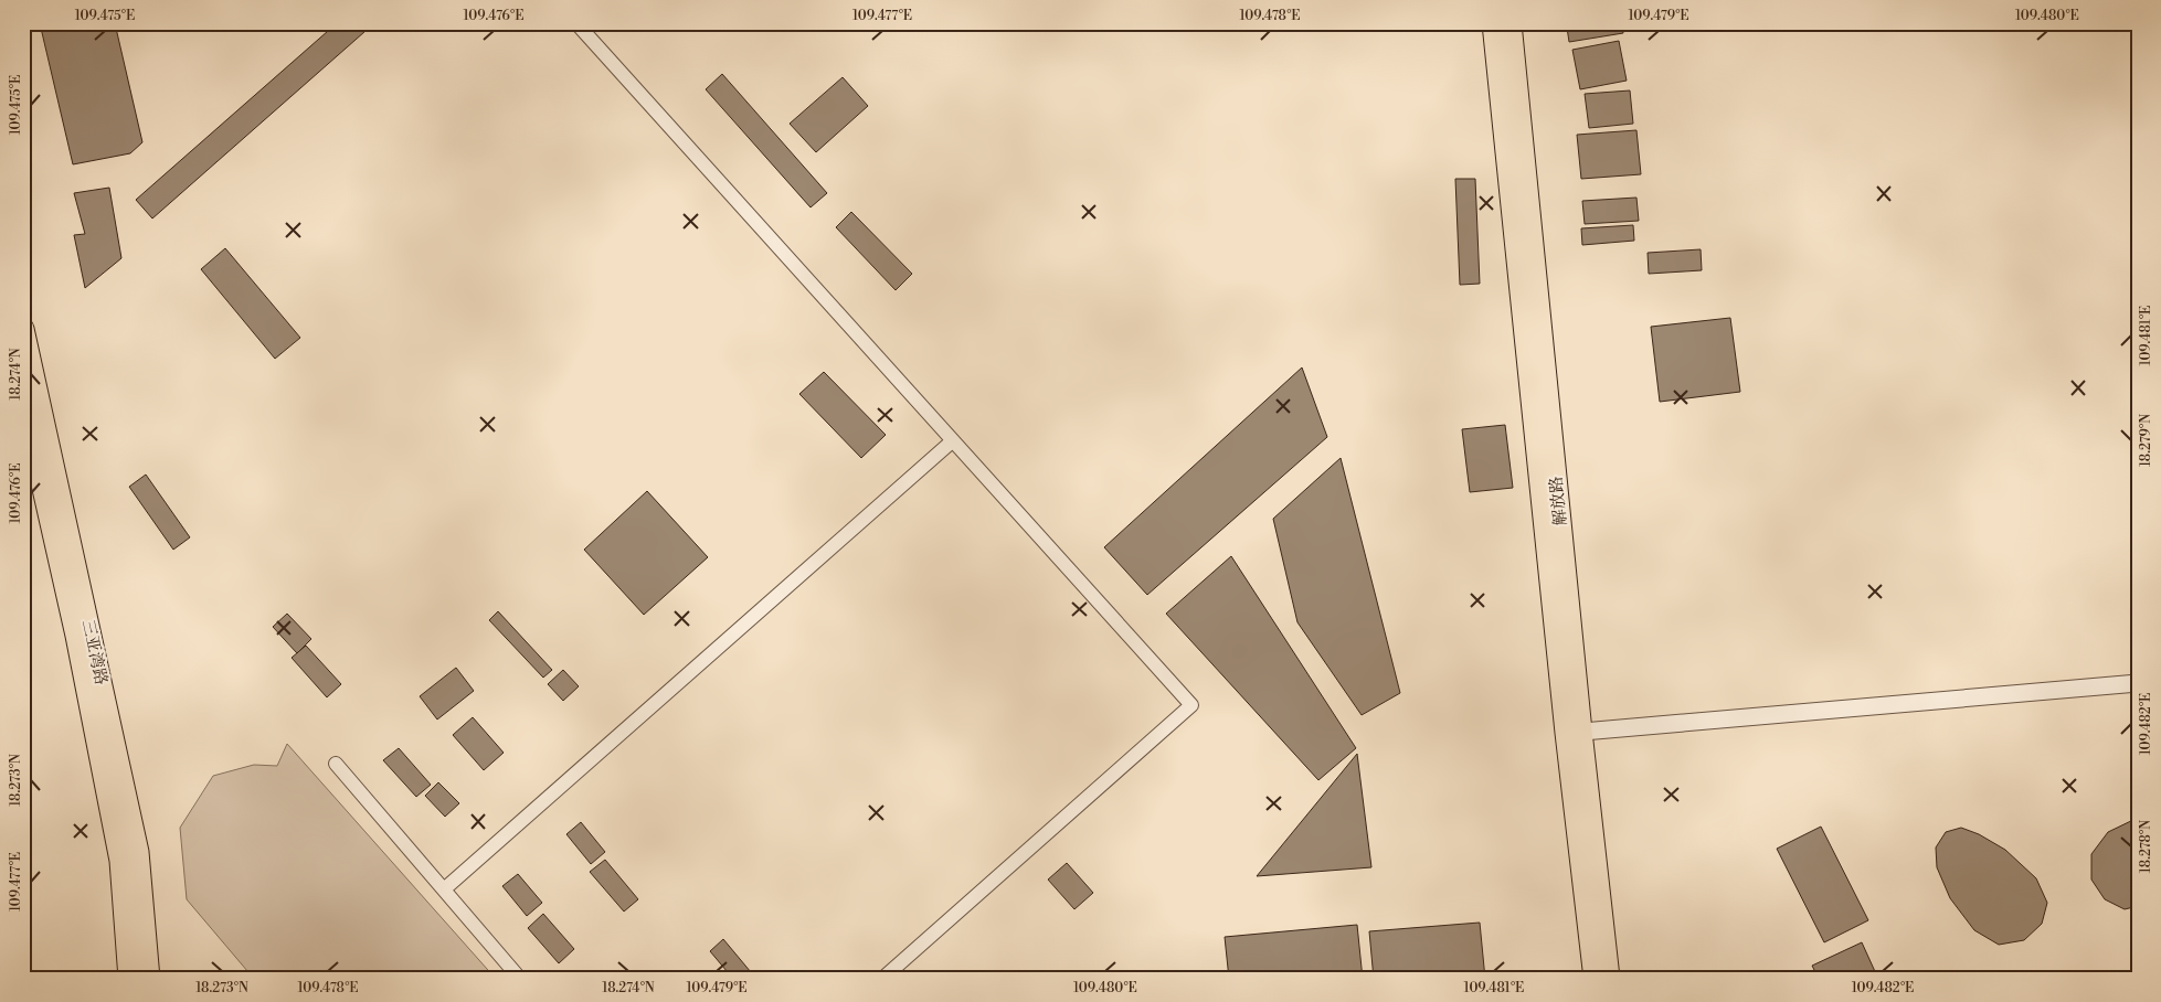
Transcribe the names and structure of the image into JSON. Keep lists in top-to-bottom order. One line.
{"streets":{"main road":["解放路","三亚湾路"]},"coordinates":["109.475°E","109.476°E","109.477°E","109.478°E","109.479°E","109.480°E","109.481°E","18.274°N","18.279°N","109.482°E","18.273°N","18.278°N"]}
